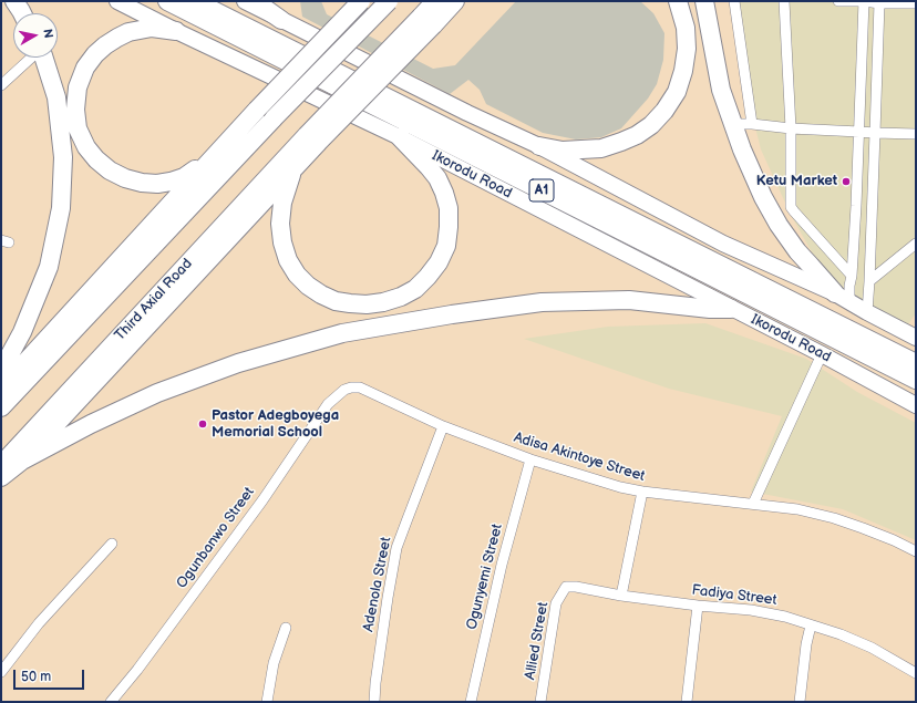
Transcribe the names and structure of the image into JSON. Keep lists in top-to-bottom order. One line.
{"streets":{"highway":["Ikorodu Road","A1","Third Axial Road"],"street":["Adisa Akintoye Street","Ogunbanwo Street","Ogunyemi Street","Adenola Street","Fadiya Street","Allied Street"]},"crossings":[["Adisa Akintoye Street","Ogunbanwo Street"],["Adisa Akintoye Street","Ogunyemi Street"],["Adisa Akintoye Street","Adenola Street"],["Fadiya Street","Allied Street"]],"places":["Ketu Market","Pastor Adegboyega Memorial School"],"scale_bar":"50 m","north":"right"}
